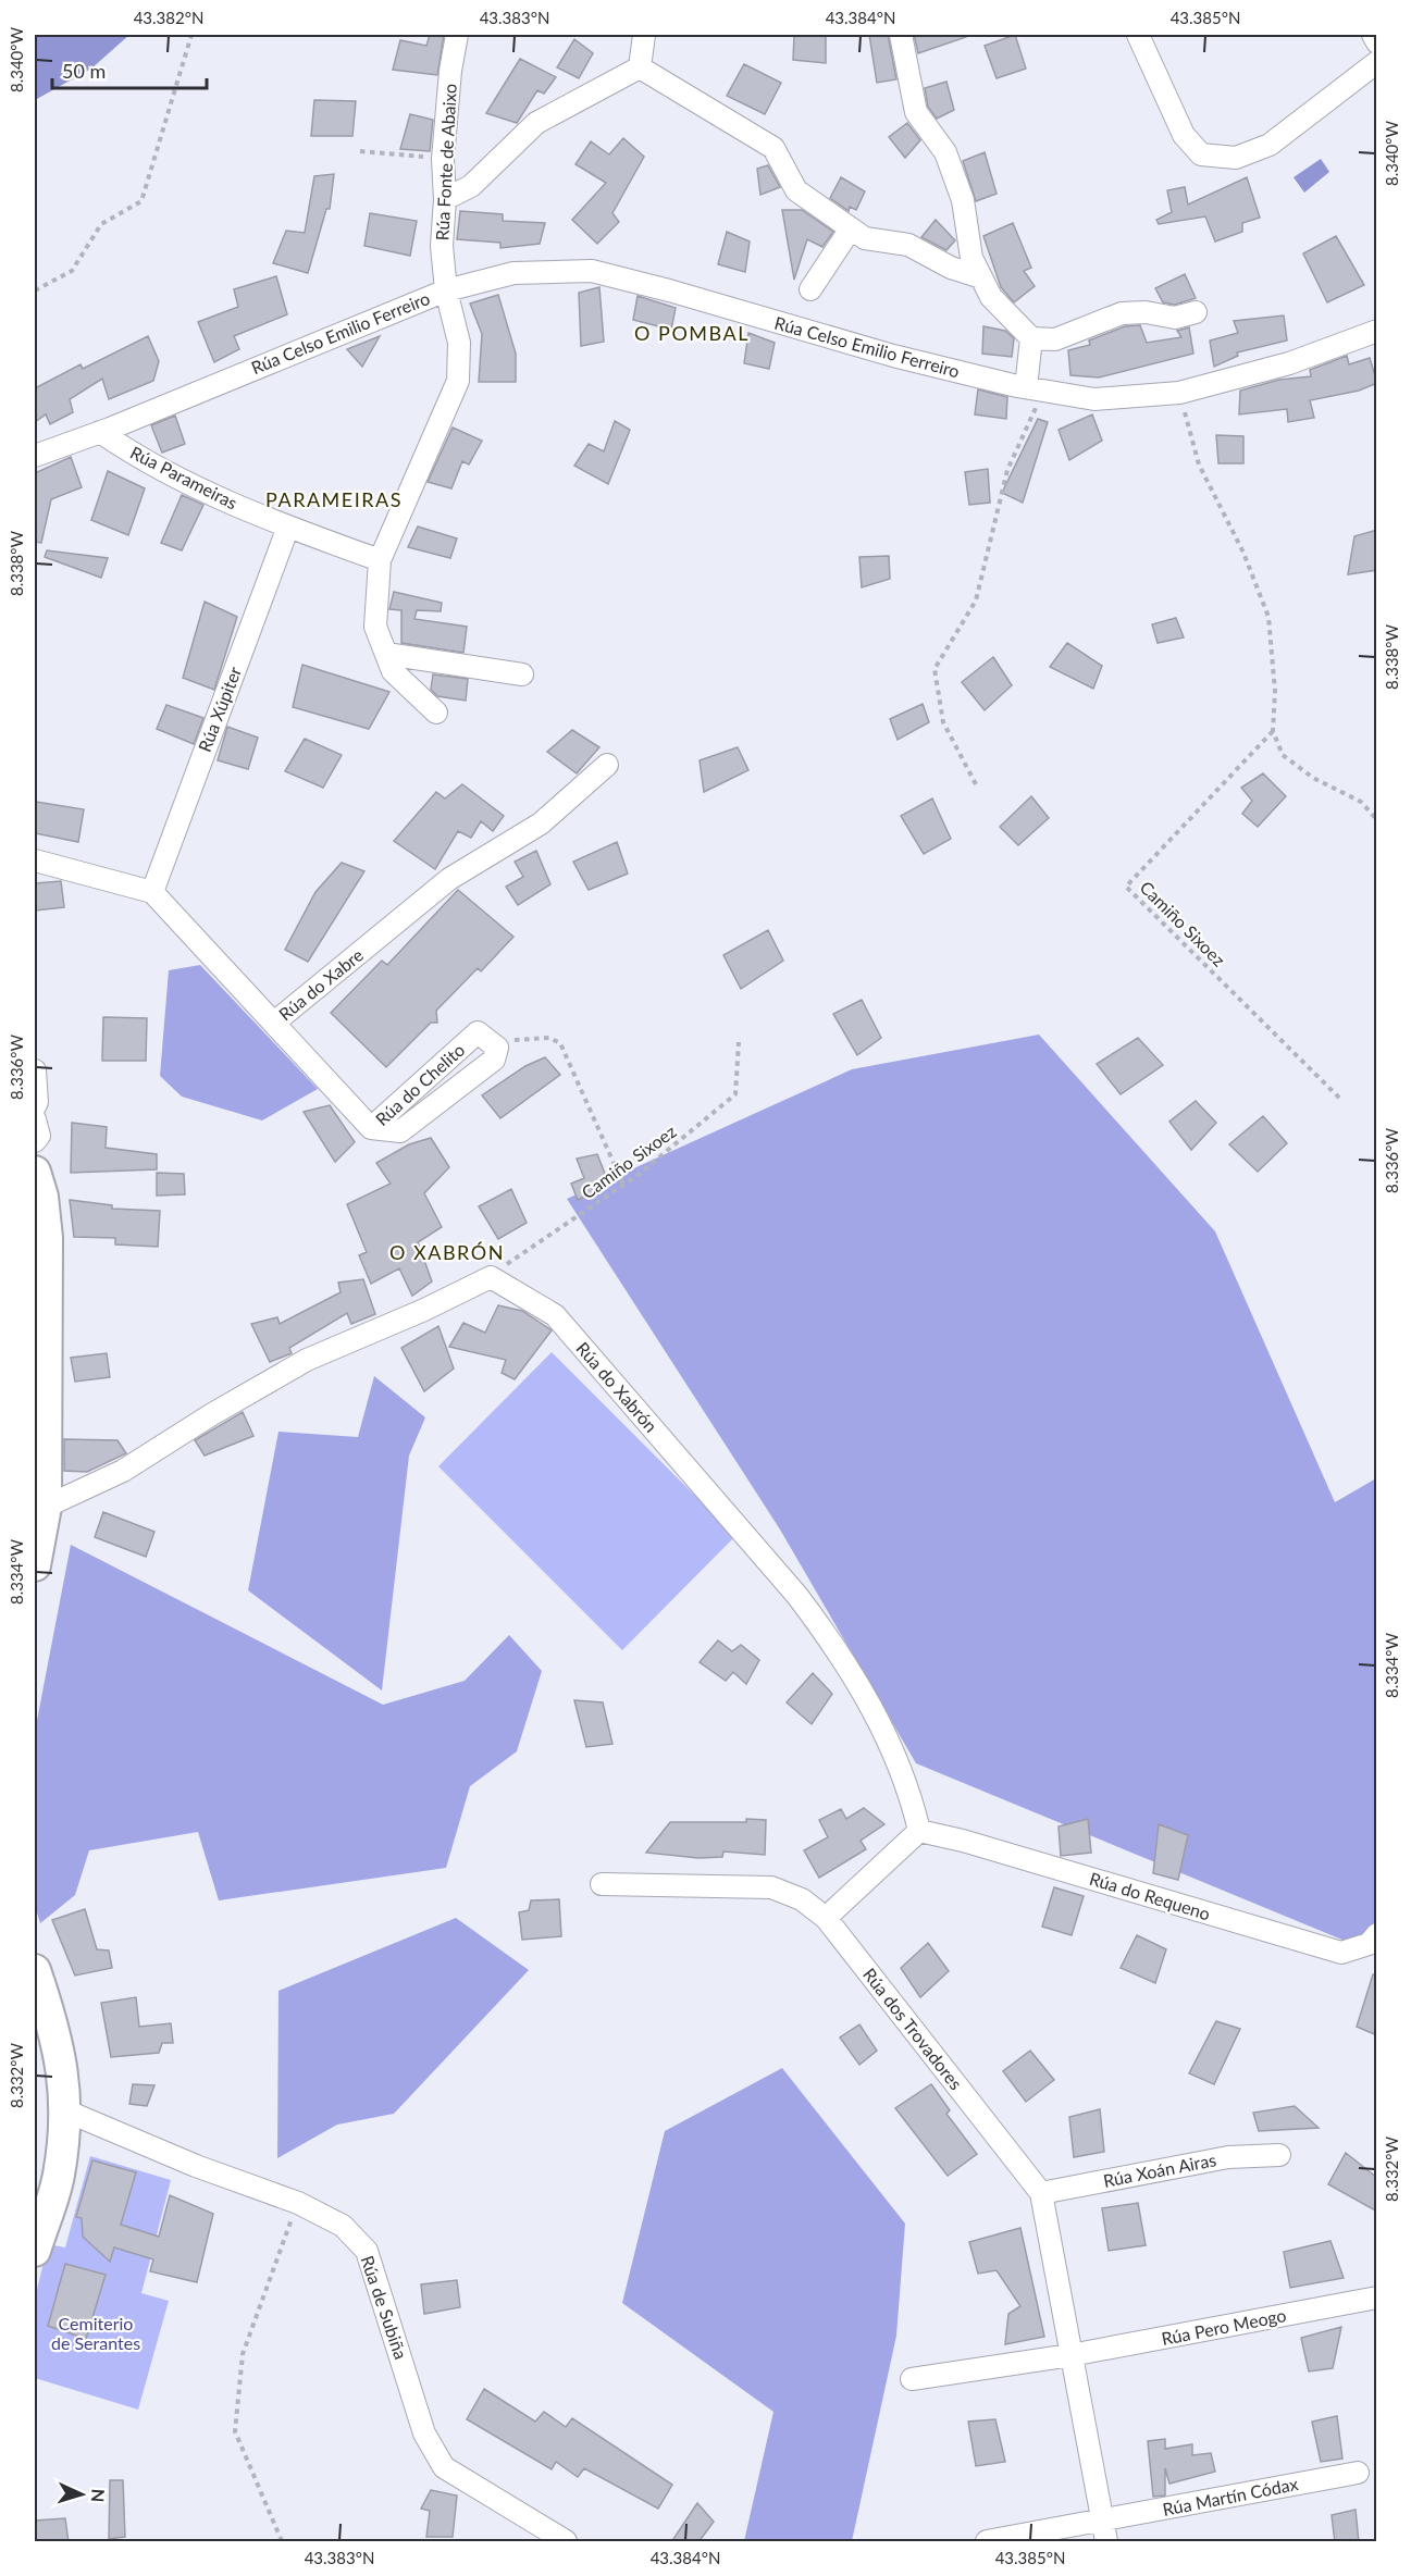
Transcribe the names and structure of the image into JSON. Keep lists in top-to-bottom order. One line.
{"streets":{"street":["Rúa Fonte de Abaixo","Rúa Celso Emilio Ferreiro","Rúa Parameiras","Rúa Xúpiter","Rúa do Xabre","Rúa do Chelito","Rúa do Xabrón","Rúa do Requeno","Rúa dos Trovadores","Rúa Xoán Airas","Rúa de Subiña","Rúa Pero Meogo","Rúa Martín Códax"],"path":["Camiño Sixoez"]},"crossings":[["Rúa Fonte de Abaixo","Rúa Celso Emilio Ferreiro"],["Rúa Celso Emilio Ferreiro","Rúa Parameiras"],["Rúa Parameiras","Rúa Xúpiter"],["Rúa Xúpiter","Rúa do Xabre"],["Camiño Sixoez","Rúa do Xabrón"],["Rúa do Xabre","Rúa do Chelito"],["Rúa do Xabrón","Rúa do Requeno"],["Rúa dos Trovadores","Rúa Xoán Airas"],["Rúa dos Trovadores","Rúa Pero Meogo"],["Rúa dos Trovadores","Rúa Martín Códax"]],"districts":["O POMBAL","PARAMEIRAS","O XABRÓN"],"parks":["Cemiterio de Serantes"],"scale_bar":"50 m","north":"right","coordinates":["43.382°N","43.383°N","43.384°N","43.385°N","8.340°W","8.338°W","8.336°W","8.334°W","8.332°W"]}
